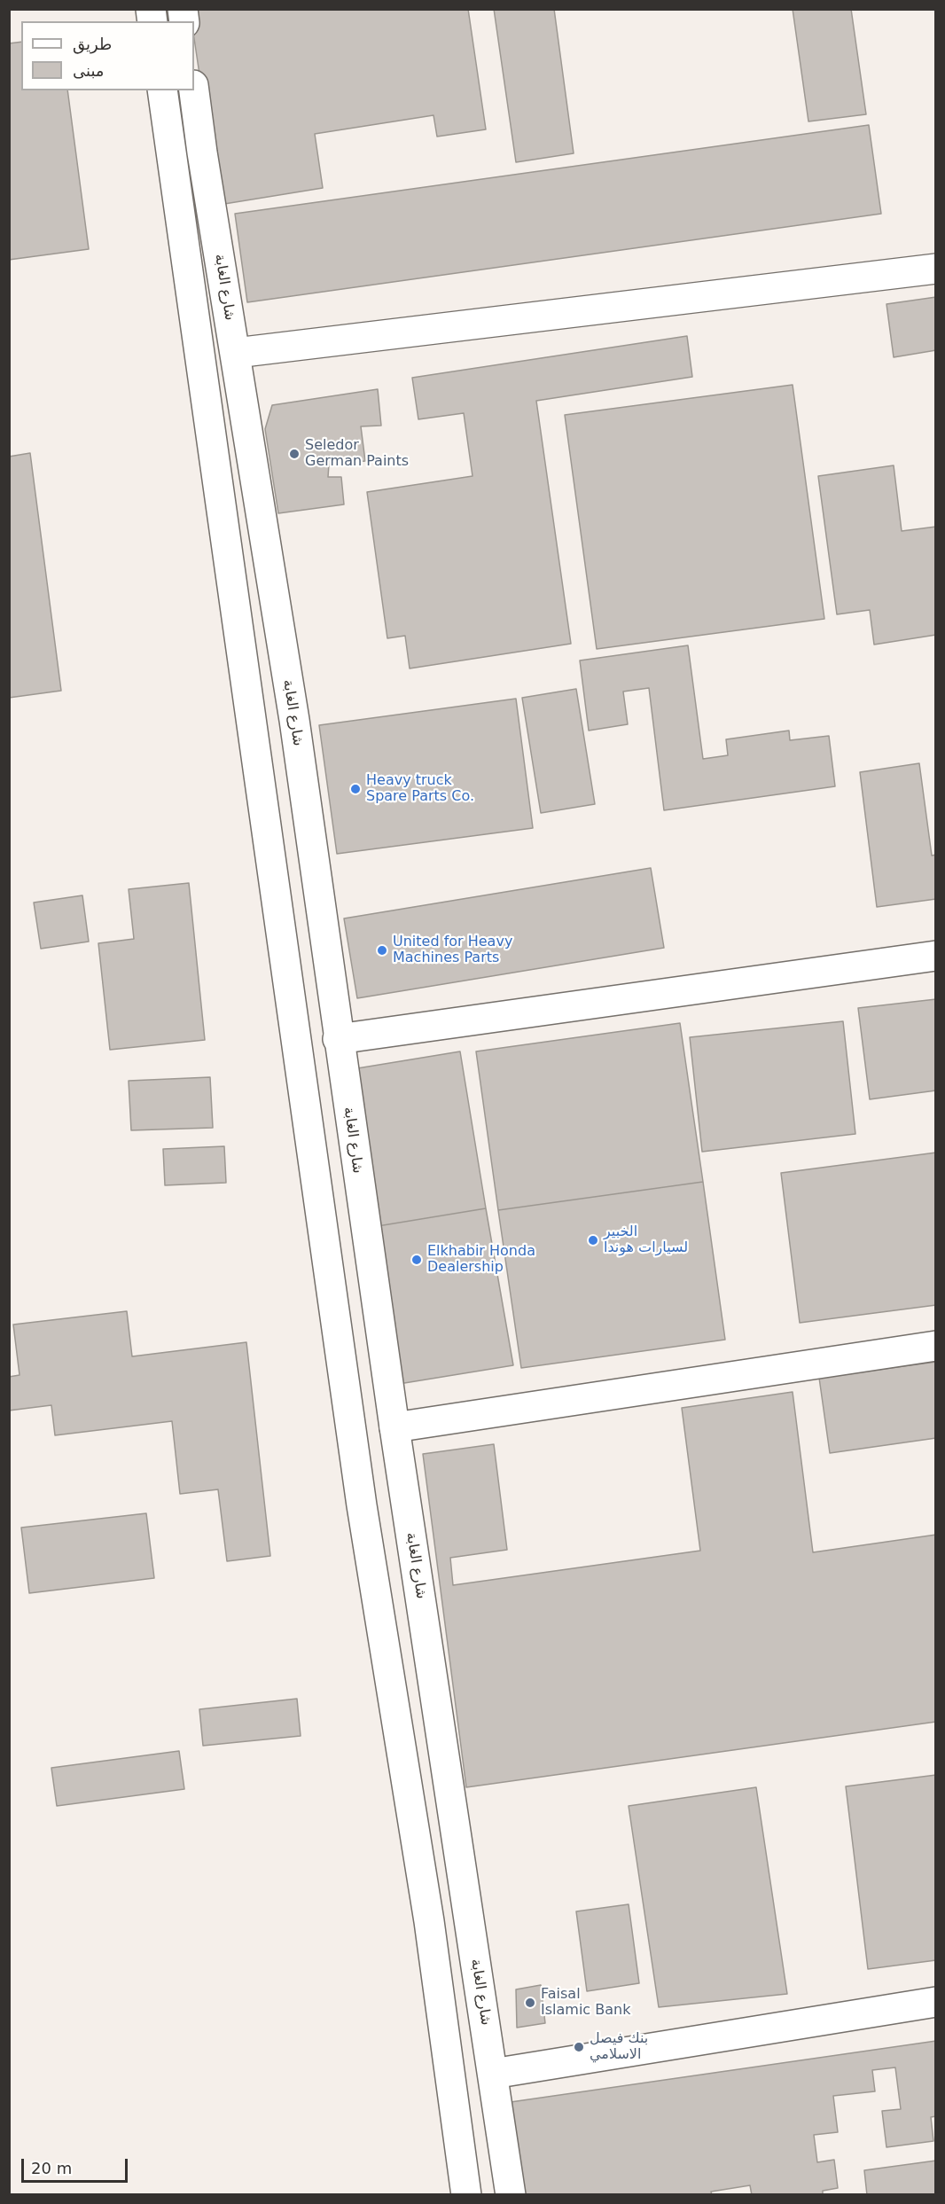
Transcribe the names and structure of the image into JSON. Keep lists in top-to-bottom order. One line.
{"streets":{"main road":["شارع الغابة"]},"places":["Seledor German Paints","Heavy truck Spare Parts Co.","United for Heavy Machines Parts","الخبير لسيارات هوندا","Elkhabir Honda Dealership","Faisal Islamic Bank","بنك فيصل الاسلامي"],"legend":["طريق","مبنى"],"scale_bar":"20 m"}
